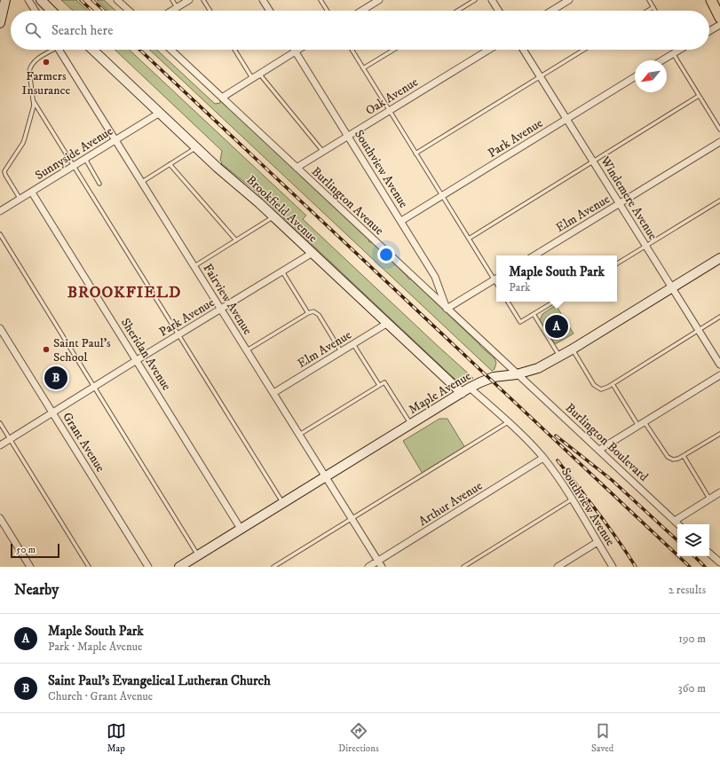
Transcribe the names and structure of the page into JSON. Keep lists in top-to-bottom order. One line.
{"streets":{"street":["Oak Avenue","Park Avenue","Sunnyside Avenue","Southview Avenue","Windemere Avenue","Burlington Avenue","Brookfield Avenue","Elm Avenue","Fairview Avenue","Sheridan Avenue","Maple Avenue","Grant Avenue","Burlington Boulevard","Arthur Avenue"]},"crossings":[["Oak Avenue","Southview Avenue"],["Oak Avenue","Burlington Avenue"],["Park Avenue","Southview Avenue"],["Park Avenue","Windemere Avenue"],["Park Avenue","Brookfield Avenue"],["Park Avenue","Fairview Avenue"],["Park Avenue","Sheridan Avenue"],["Park Avenue","Grant Avenue"],["Sunnyside Avenue","Brookfield Avenue"],["Sunnyside Avenue","Fairview Avenue"],["Sunnyside Avenue","Sheridan Avenue"],["Southview Avenue","Burlington Avenue"],["Southview Avenue","Arthur Avenue"],["Windemere Avenue","Elm Avenue"],["Windemere Avenue","Maple Avenue"],["Burlington Avenue","Maple Avenue"],["Burlington Avenue","Burlington Boulevard"],["Brookfield Avenue","Elm Avenue"],["Brookfield Avenue","Maple Avenue"],["Elm Avenue","Fairview Avenue"],["Fairview Avenue","Maple Avenue"],["Fairview Avenue","Arthur Avenue"],["Sheridan Avenue","Maple Avenue"],["Maple Avenue","Burlington Boulevard"]],"districts":["BROOKFIELD"],"places":["Farmers Insurance","Saint Paul's School"],"scale_bar":"50 m","north":"bottom left","page":{"search":"Search here","popup":["Maple South Park","Park"],"pins":["A","B"],"scale":"50 m","heading":["Nearby","2 results"],"list":[{"mark":"A","name":"Maple South Park","note":"Park · Maple Avenue","value":"190 m"},{"mark":"B","name":"Saint Paul's Evangelical Lutheran Church","note":"Church · Grant Avenue","value":"360 m"}],"nav":["Map","Directions","Saved"]}}
